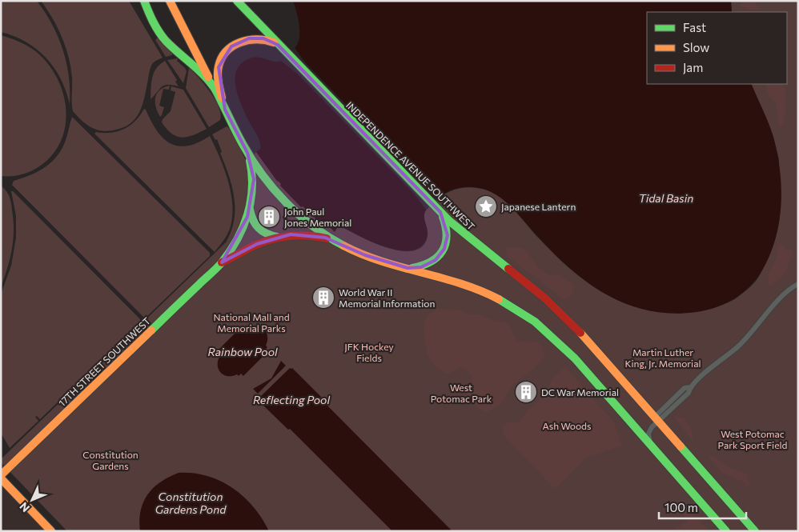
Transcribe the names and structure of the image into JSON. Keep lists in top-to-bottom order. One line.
{"streets":{"main road":["INDEPENDENCE AVENUE SOUTHWEST","17TH STREET SOUTHWEST"]},"water":["Tidal Basin","Rainbow Pool","Reflecting Pool","Constitution Gardens Pond"],"parks":["National Mall and Memorial Parks","JFK Hockey Fields","Martin Luther King, Jr. Memorial","West Potomac Park","Ash Woods","West Potomac Park Sport Field","Constitution Gardens"],"places":{"place":["Japanese Lantern"],"building":["John Paul Jones Memorial","World War II Memorial Information","DC War Memorial"]},"legend":["Fast","Slow","Jam"],"scale_bar":"100 m","north":"bottom left"}
